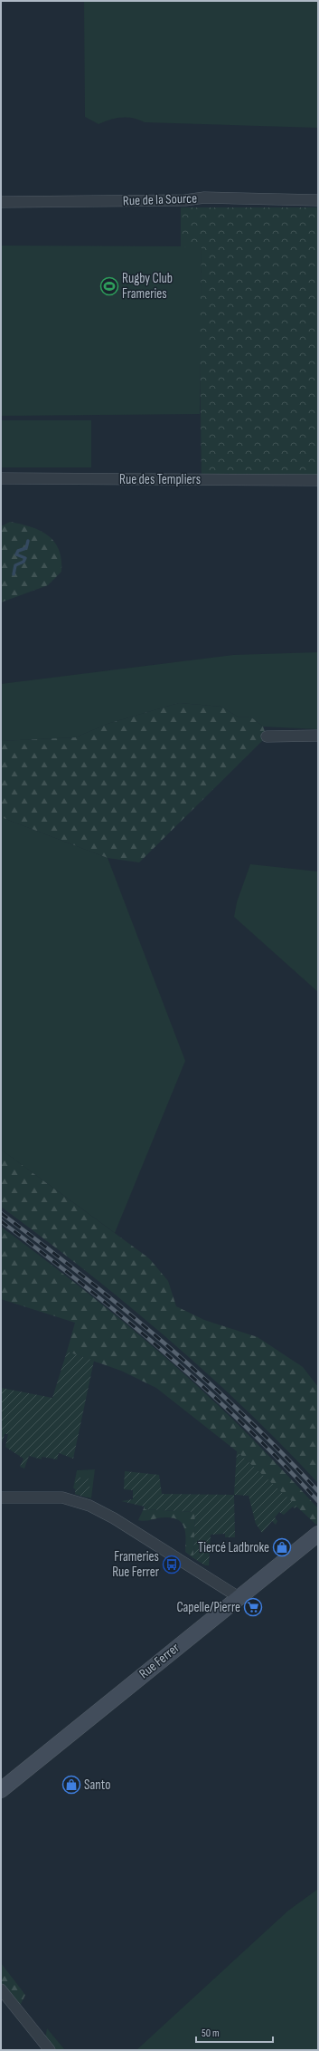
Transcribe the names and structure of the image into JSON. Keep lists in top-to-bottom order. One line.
{"streets":{"main road":["Rue Ferrer"],"street":["Rue de la Source","Rue des Templiers"]},"places":{"sports":["Rugby Club Frameries"],"shop":["Tiercé Ladbroke","Santo"],"bus stop":["Frameries Rue Ferrer"],"supermarket":["Capelle/Pierre"]},"scale_bar":"50 m"}
